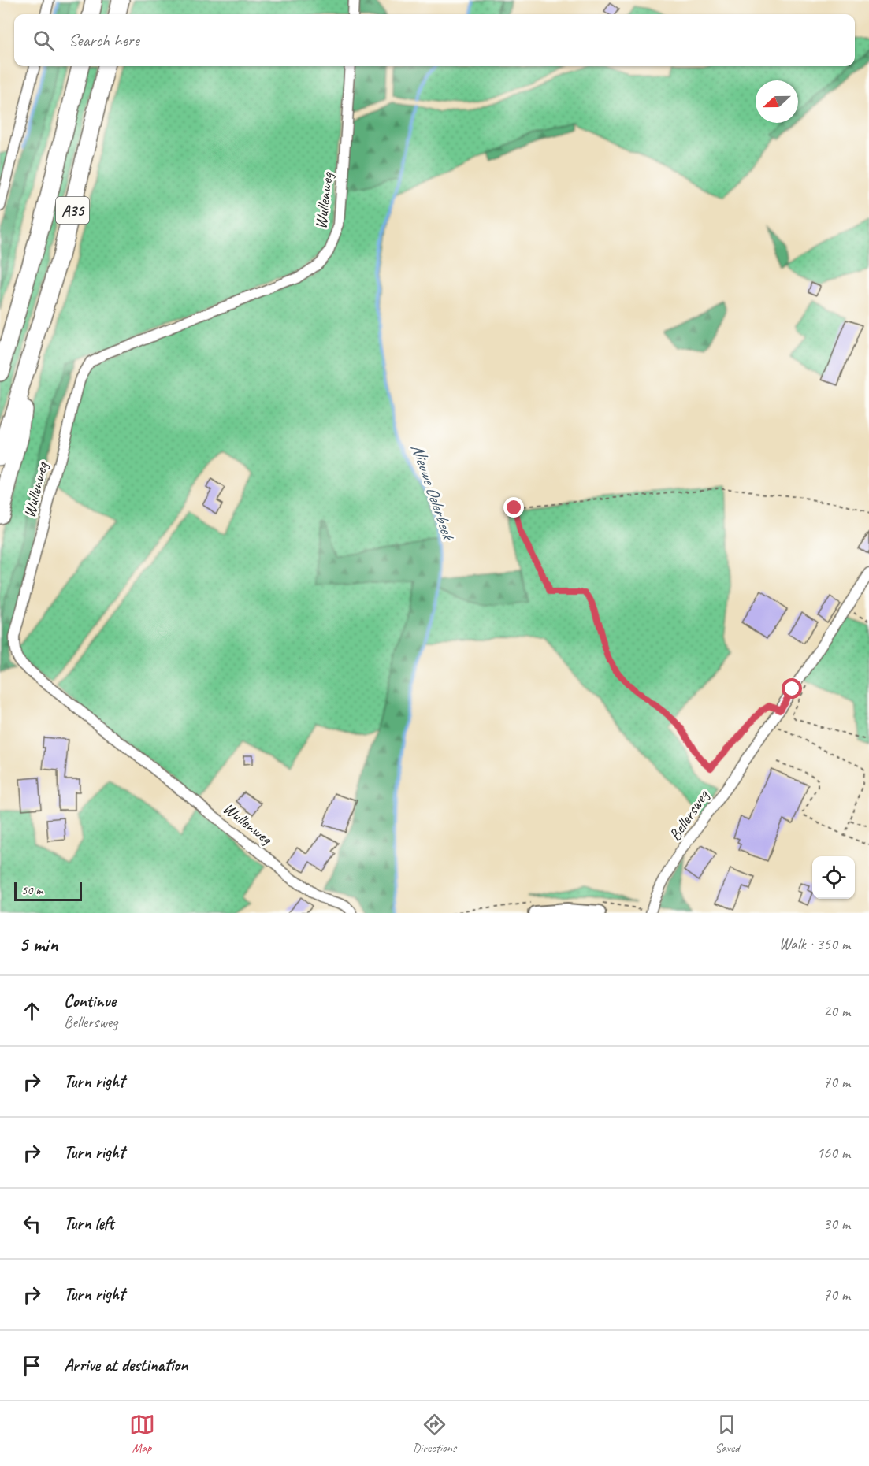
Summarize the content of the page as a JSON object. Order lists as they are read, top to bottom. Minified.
{"streets":{"highway":["A35"],"street":["Wullenweg","Bellersweg"]},"water":["Nieuwe Oelerbeek"],"scale_bar":"50 m","north":"left","page":{"search":"Search here","scale":"50 m","heading":["5 min","Walk · 350 m"],"list":[["Continue","Bellersweg","20 m"],["Turn right","70 m"],["Turn right","160 m"],["Turn left","30 m"],["Turn right","70 m"],"Arrive at destination"],"nav":["Map","Directions","Saved"]}}
